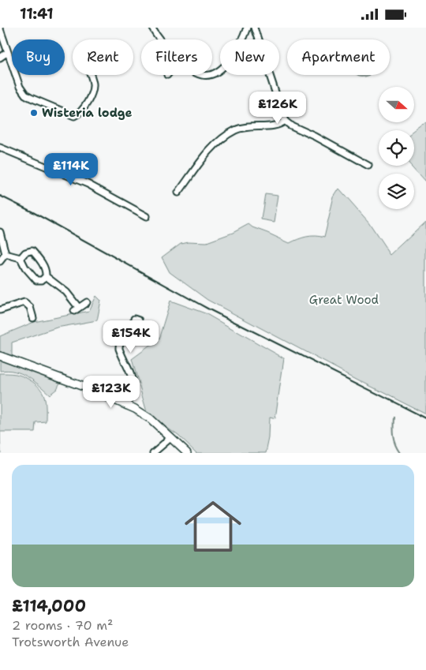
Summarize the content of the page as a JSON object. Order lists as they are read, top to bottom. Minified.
{"parks":["Great Wood"],"places":["Wisteria lodge"],"north":"right","page":{"status":"11:41","chip":["Buy","Rent","Filters","New","Apartment"],"price":["£126K","£114K","£154K","£123K"],"list":[{"name":"£114,000","note":"2 rooms · 70 m² · Trotsworth Avenue"}]}}
